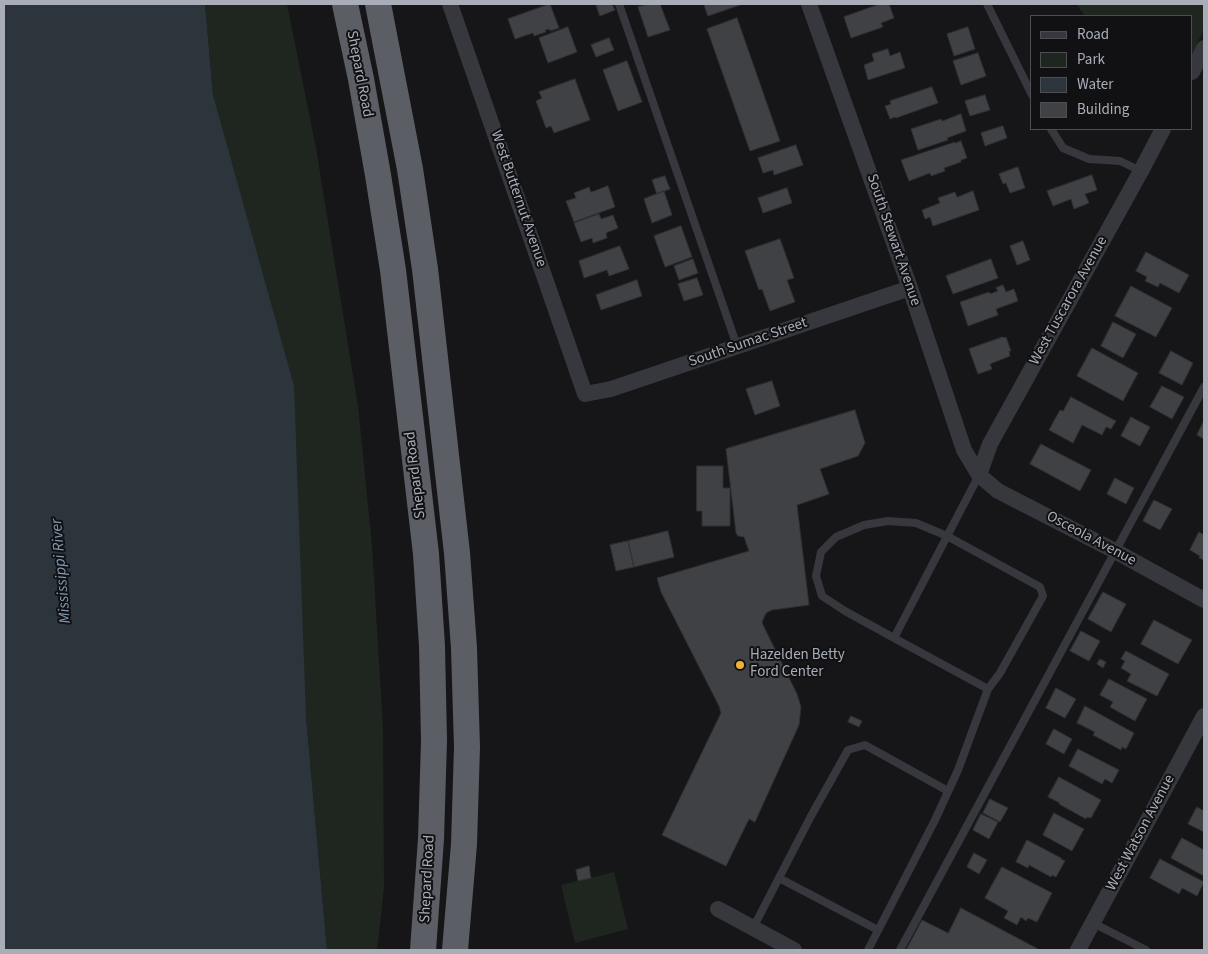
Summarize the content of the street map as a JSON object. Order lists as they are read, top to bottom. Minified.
{"streets":{"highway":["Shepard Road"],"street":["West Butternut Avenue","South Stewart Avenue","West Tuscarora Avenue","South Sumac Street","Osceola Avenue","West Watson Avenue"]},"crossings":[["West Butternut Avenue","South Sumac Street"],["South Stewart Avenue","West Tuscarora Avenue"],["South Stewart Avenue","South Sumac Street"],["South Stewart Avenue","Osceola Avenue"],["West Tuscarora Avenue","Osceola Avenue"]],"water":["Mississippi River"],"places":["Hazelden Betty Ford Center"],"legend":["Road","Park","Water","Building"]}
